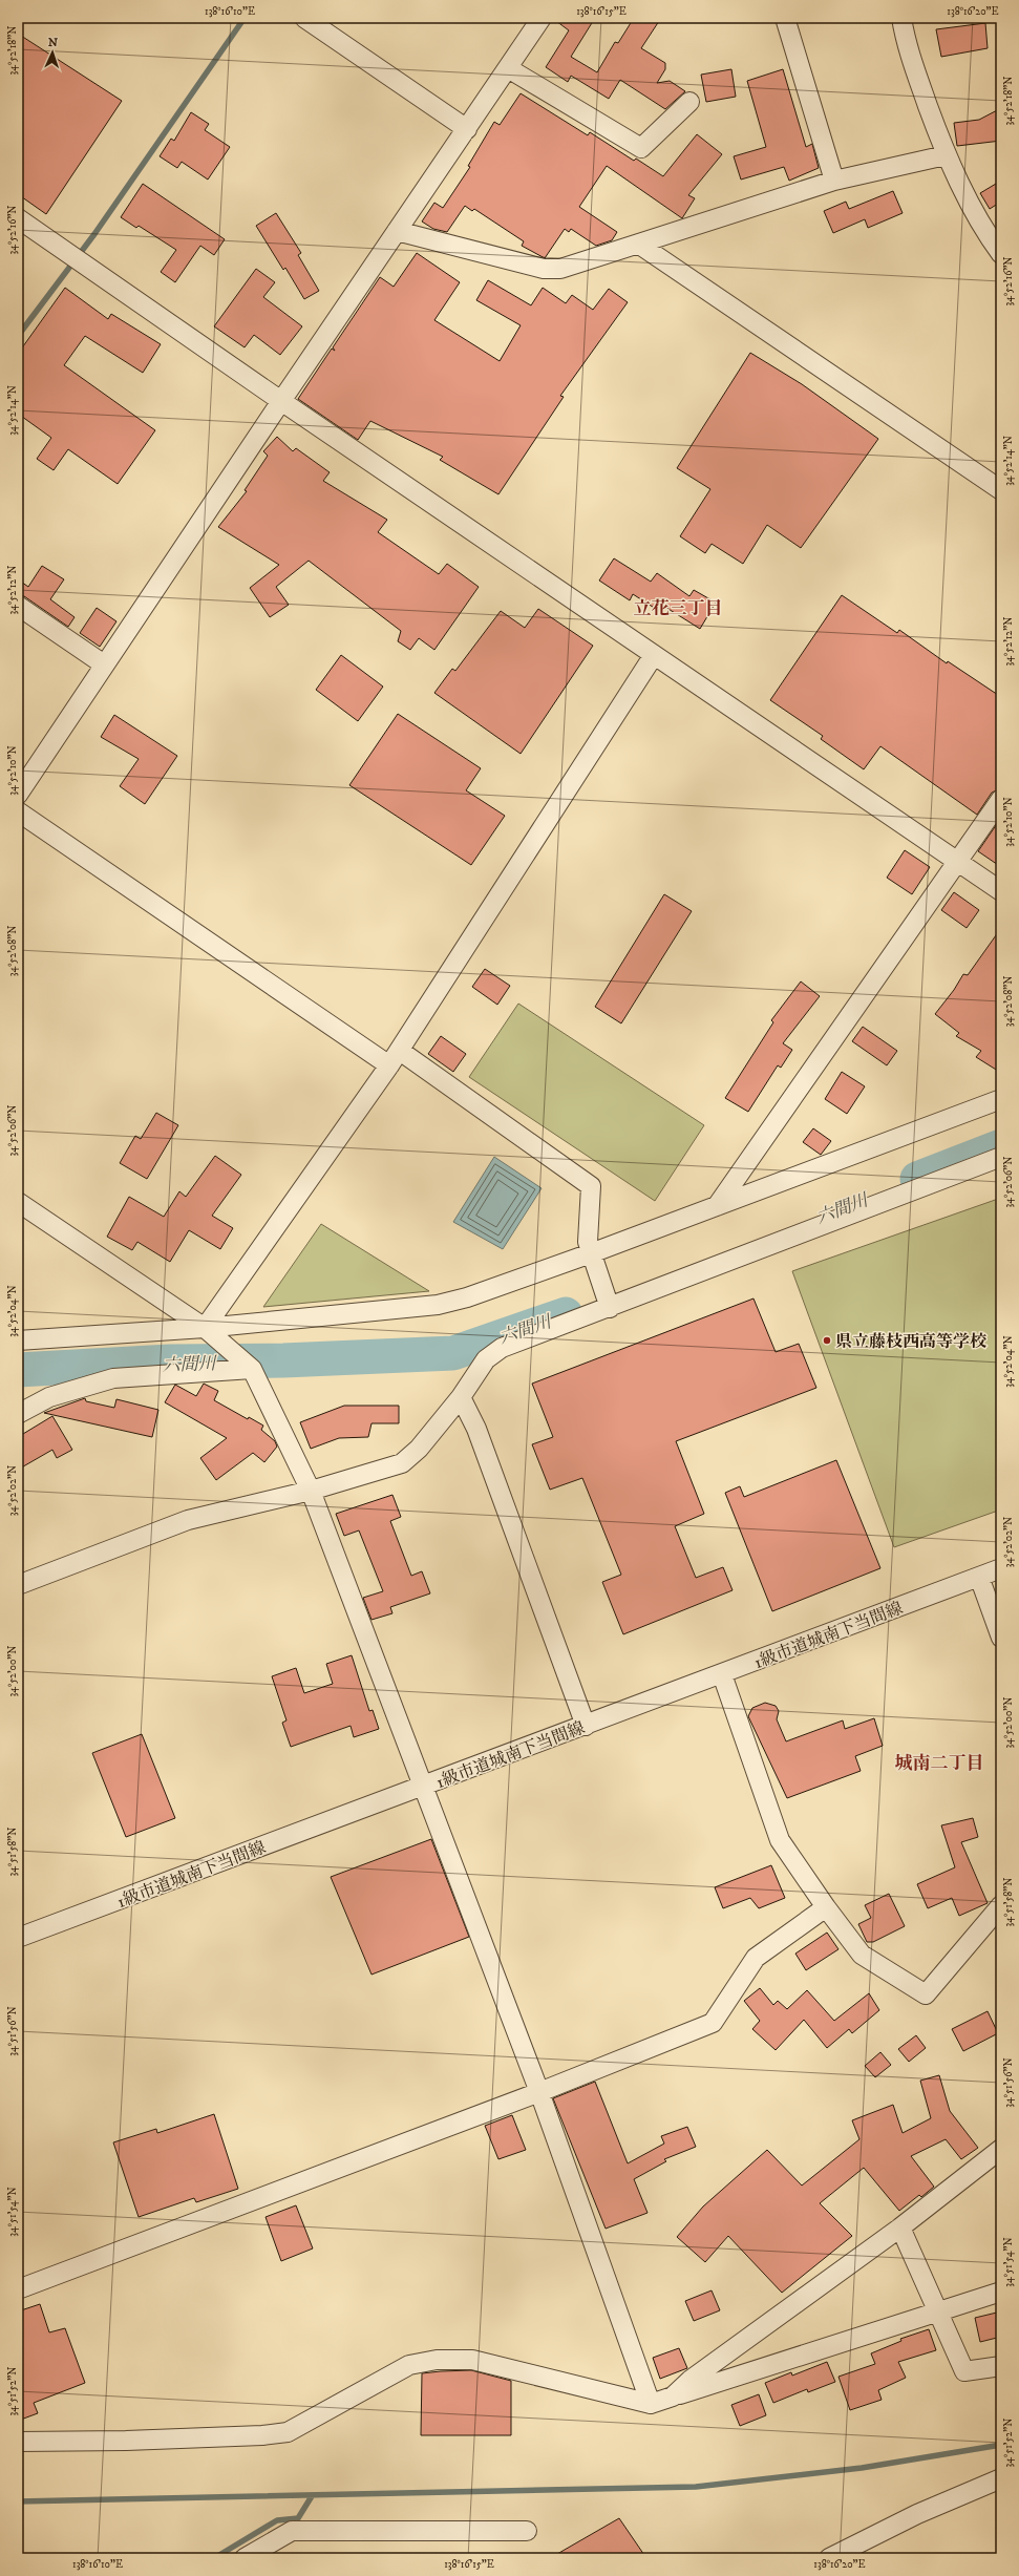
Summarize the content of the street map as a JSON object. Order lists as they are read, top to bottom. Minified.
{"streets":{"street":["1級市道城南下当間線"]},"districts":["立花三丁目","城南二丁目"],"water":["六間川"],"places":["県立藤枝西高等学校"],"north":"top","coordinates":["138°16'10\"E","138°16'15\"E","138°16'20\"E","34°52'18\"N","34°52'16\"N","34°52'14\"N","34°52'12\"N","34°52'10\"N","34°52'08\"N","34°52'06\"N","34°52'04\"N","34°52'02\"N","34°52'00\"N","34°51'58\"N","34°51'56\"N","34°51'54\"N","34°51'52\"N"]}
